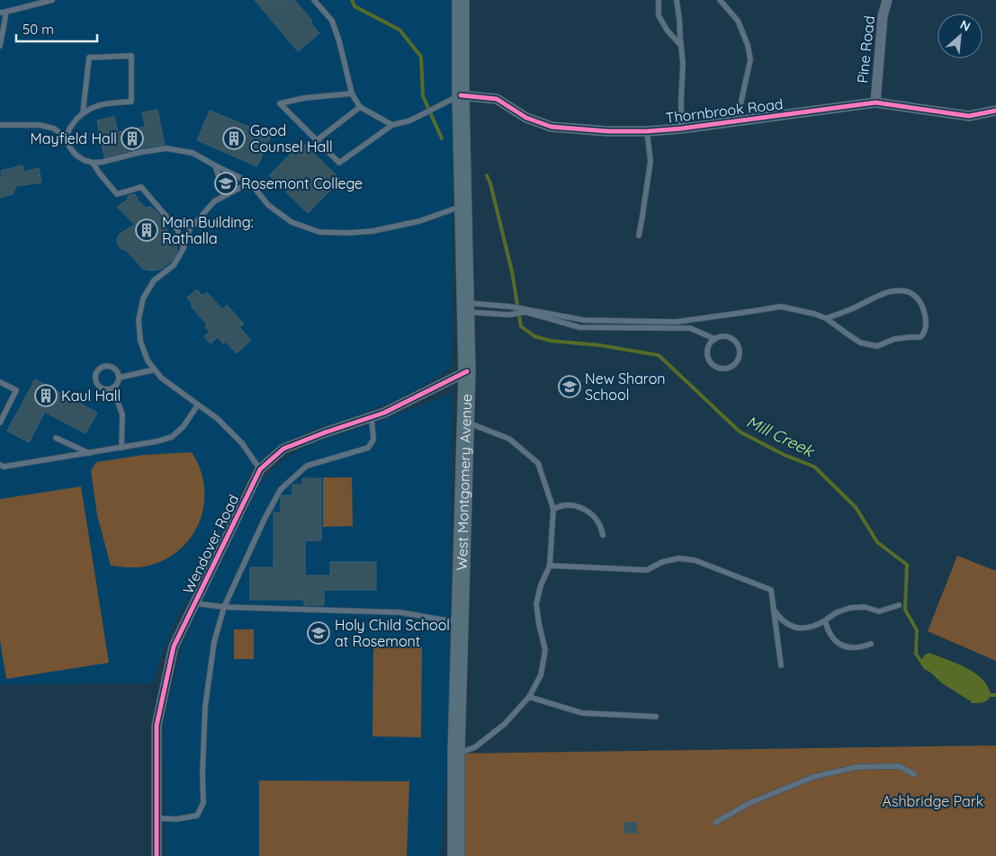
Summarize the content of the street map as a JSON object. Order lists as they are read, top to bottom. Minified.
{"streets":{"main road":["West Montgomery Avenue"],"street":["Pine Road","Thornbrook Road","Wendover Road"]},"crossings":[["Pine Road","Thornbrook Road"],["Thornbrook Road","West Montgomery Avenue"],["West Montgomery Avenue","Wendover Road"]],"water":["Mill Creek"],"parks":["Ashbridge Park"],"places":{"building":["Mayfield Hall","Good Counsel Hall","Main Building: Rathalla","Kaul Hall"],"school or university":["Rosemont College","New Sharon School","Holy Child School at Rosemont"]},"scale_bar":"50 m","north":"top right"}
